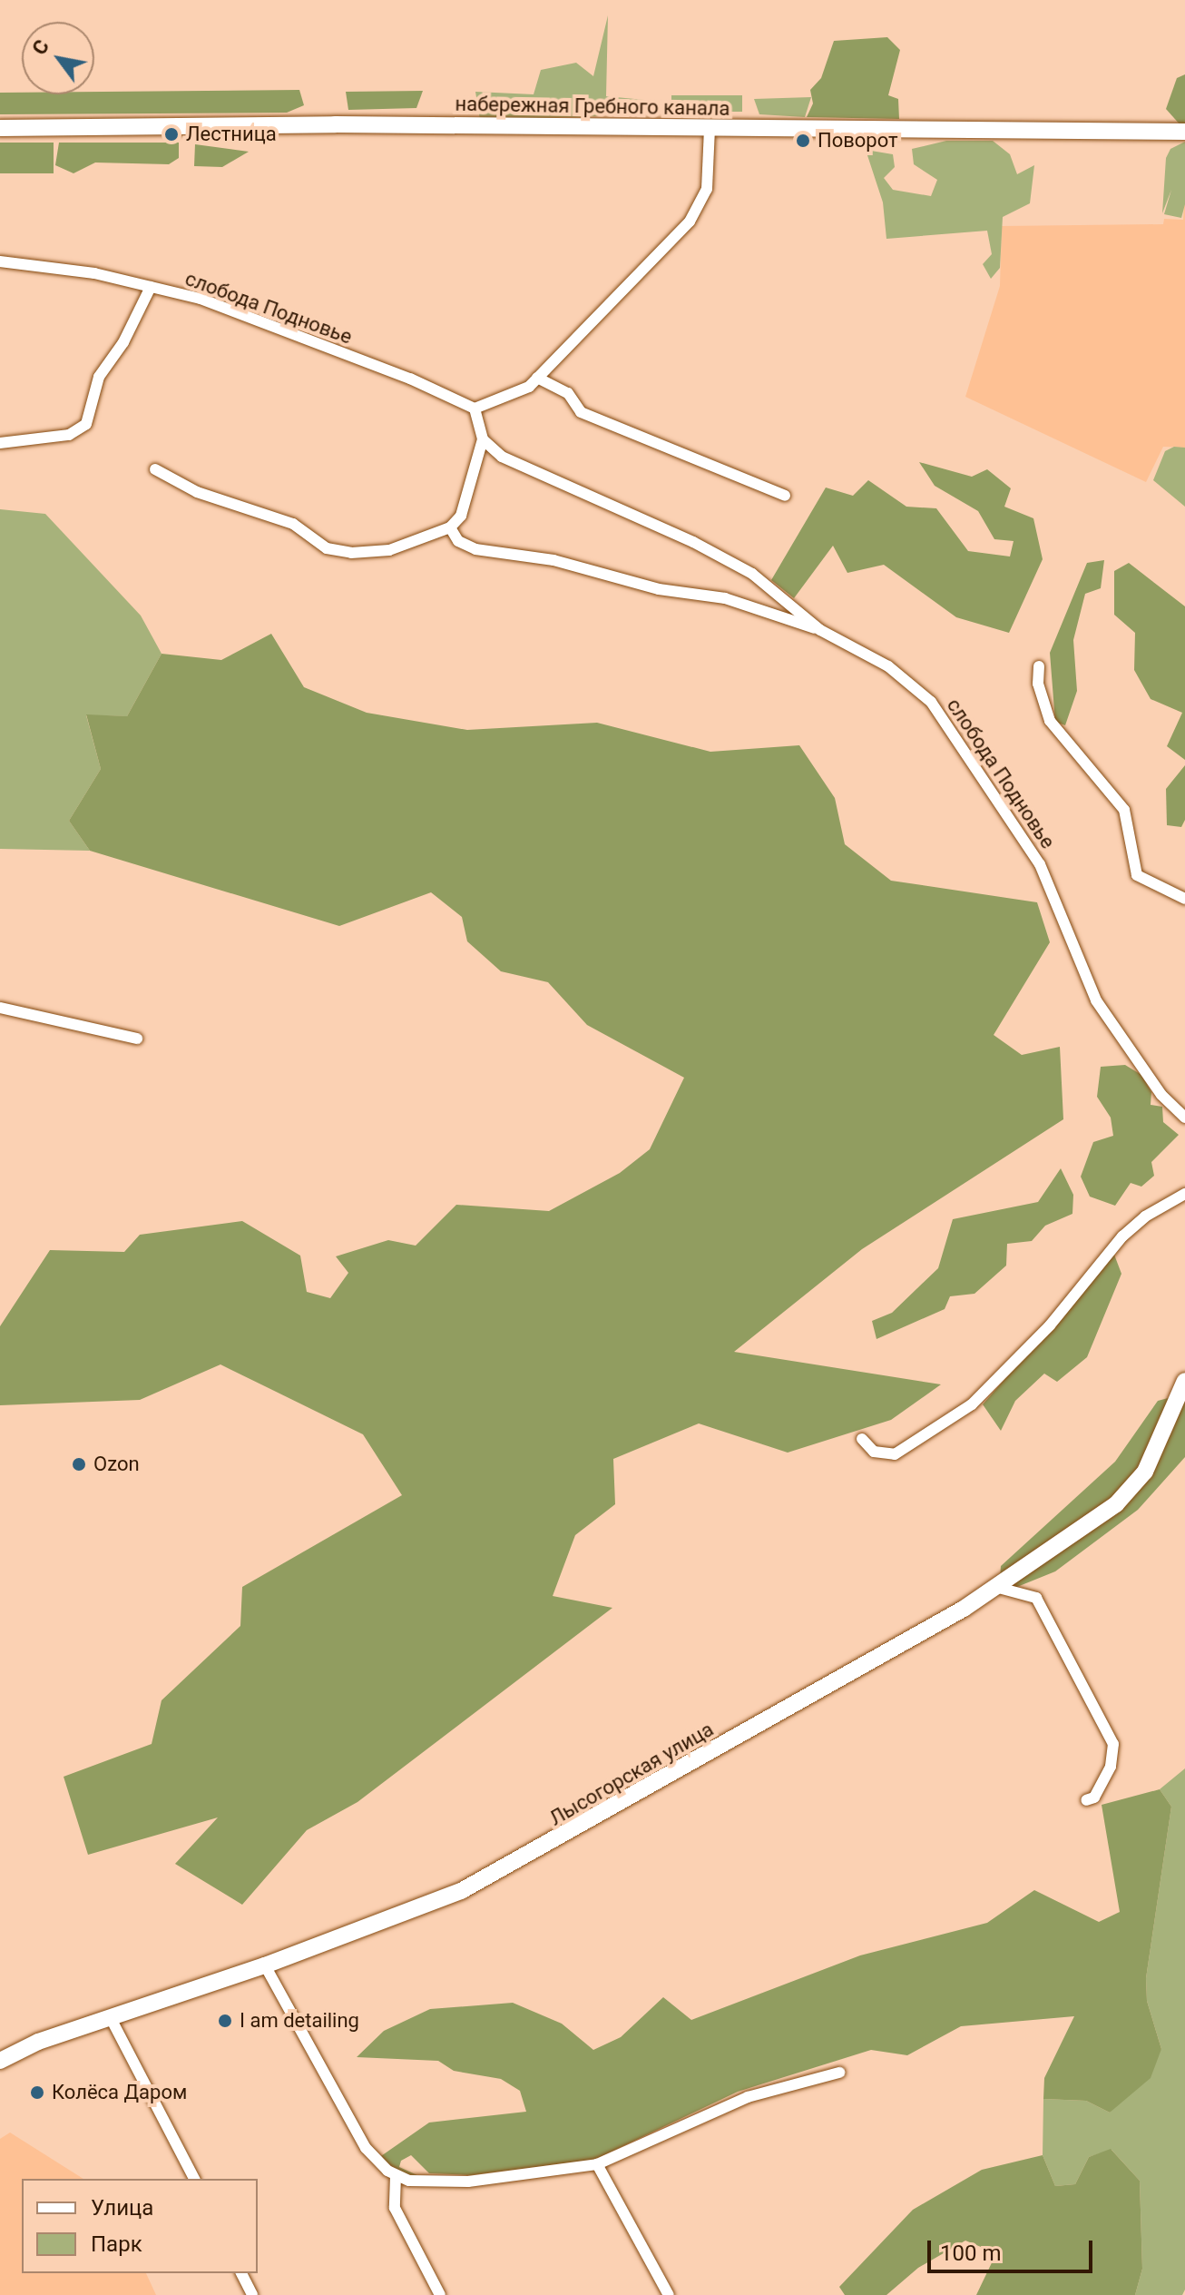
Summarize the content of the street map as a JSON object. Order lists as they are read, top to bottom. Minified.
{"streets":{"street":["набережная Гребного канала","слобода Подновье","Лысогорская улица"]},"places":["Лестница","Поворот","Ozon","I am detailing","Колёса Даром"],"legend":["Улица","Парк"],"scale_bar":"100 m","north":"top left"}
